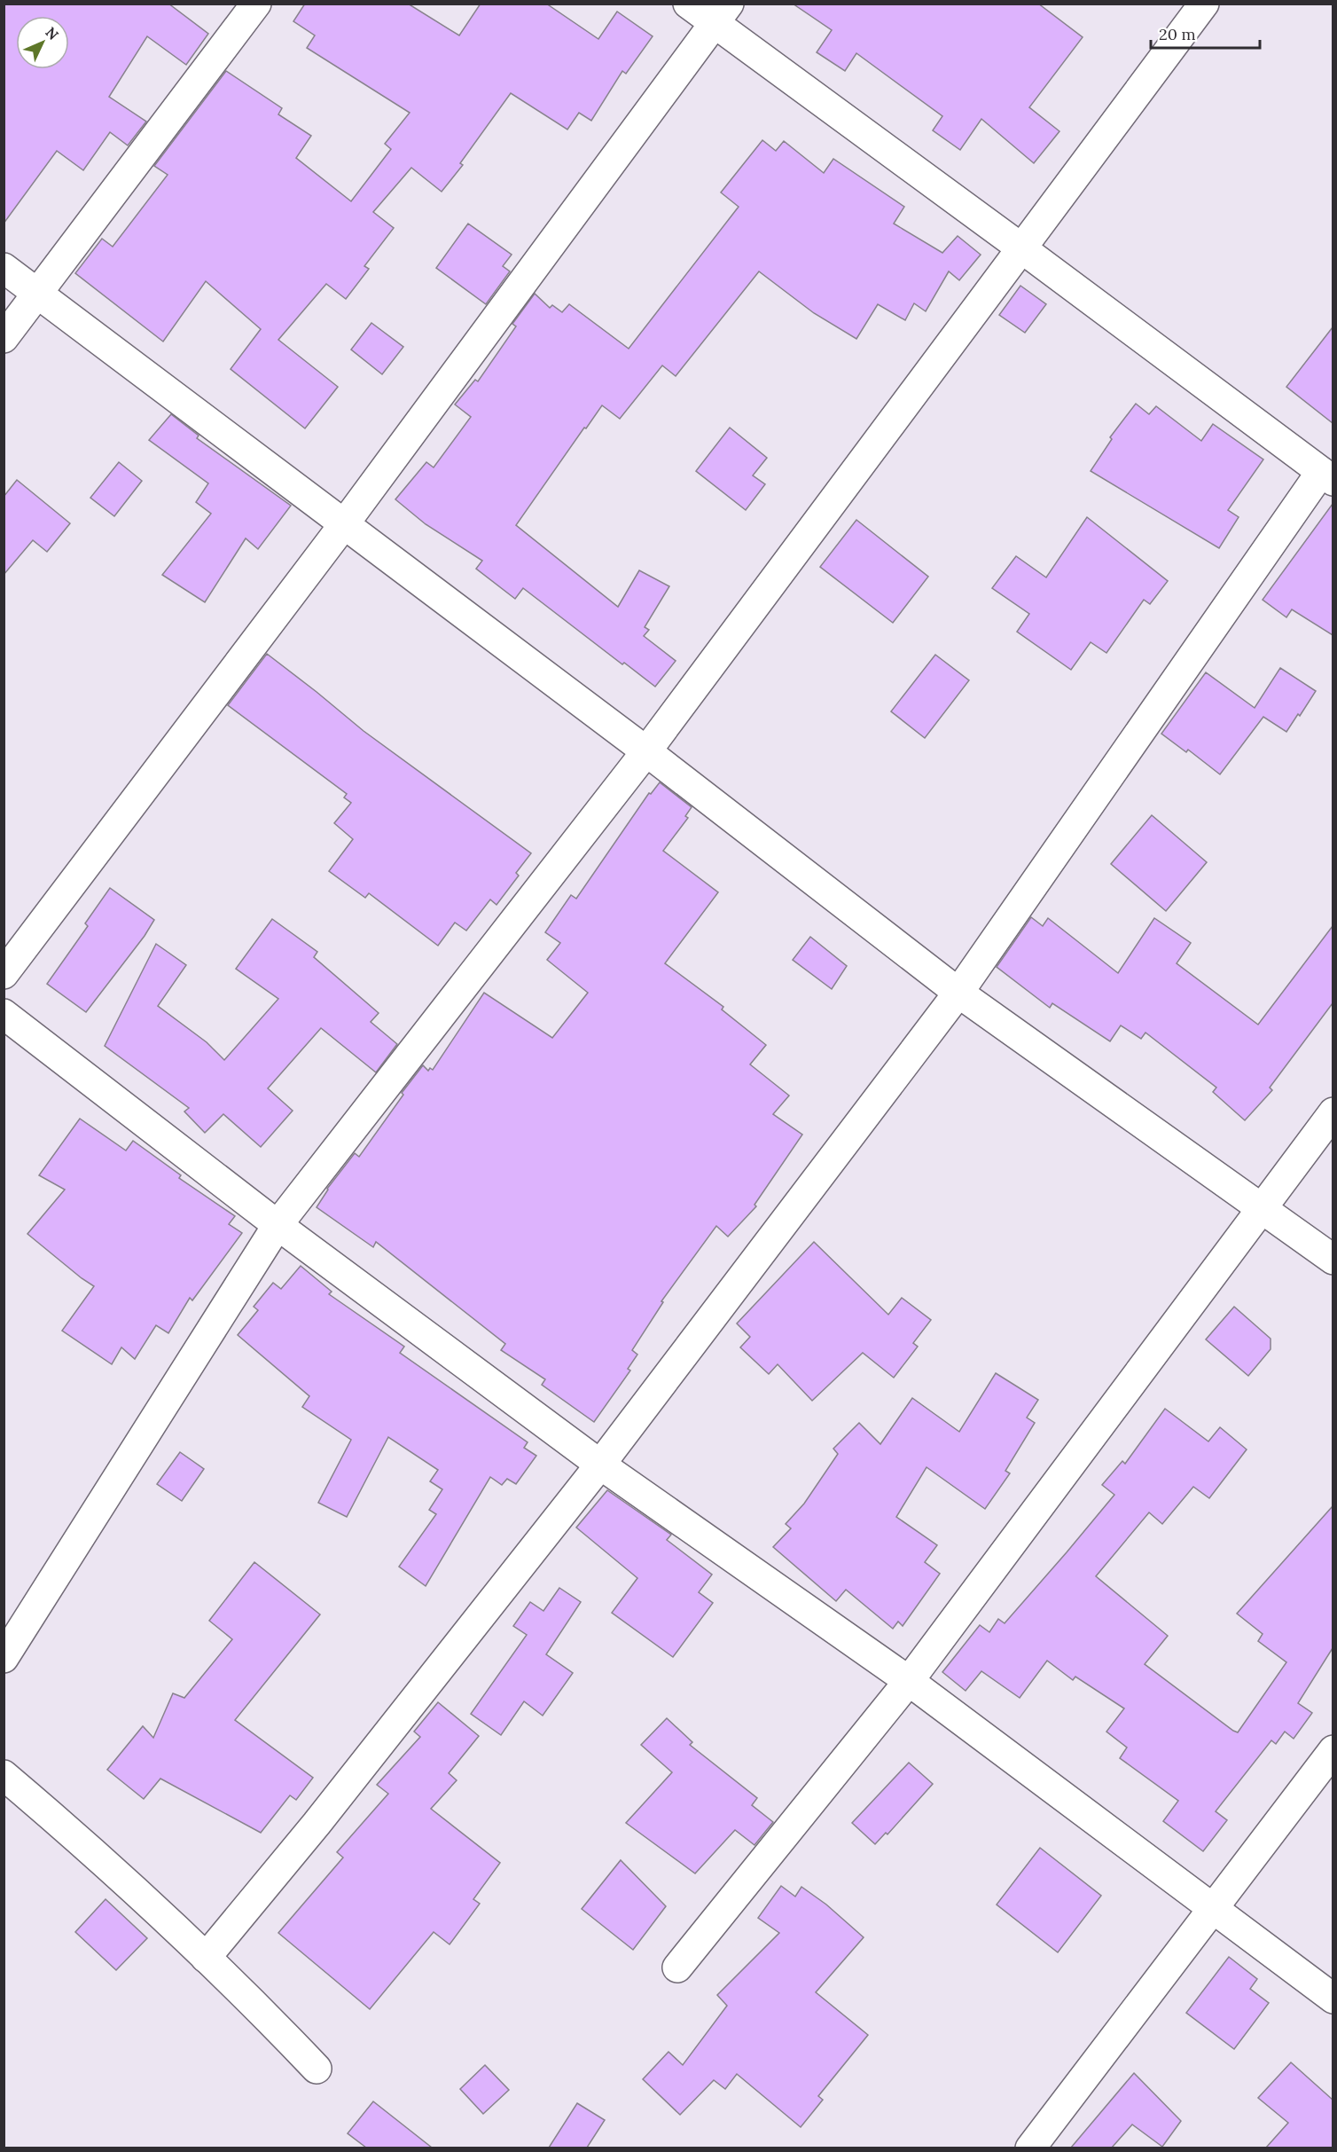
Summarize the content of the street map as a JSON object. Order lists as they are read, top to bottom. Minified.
{"scale_bar":"20 m","north":"top right"}
